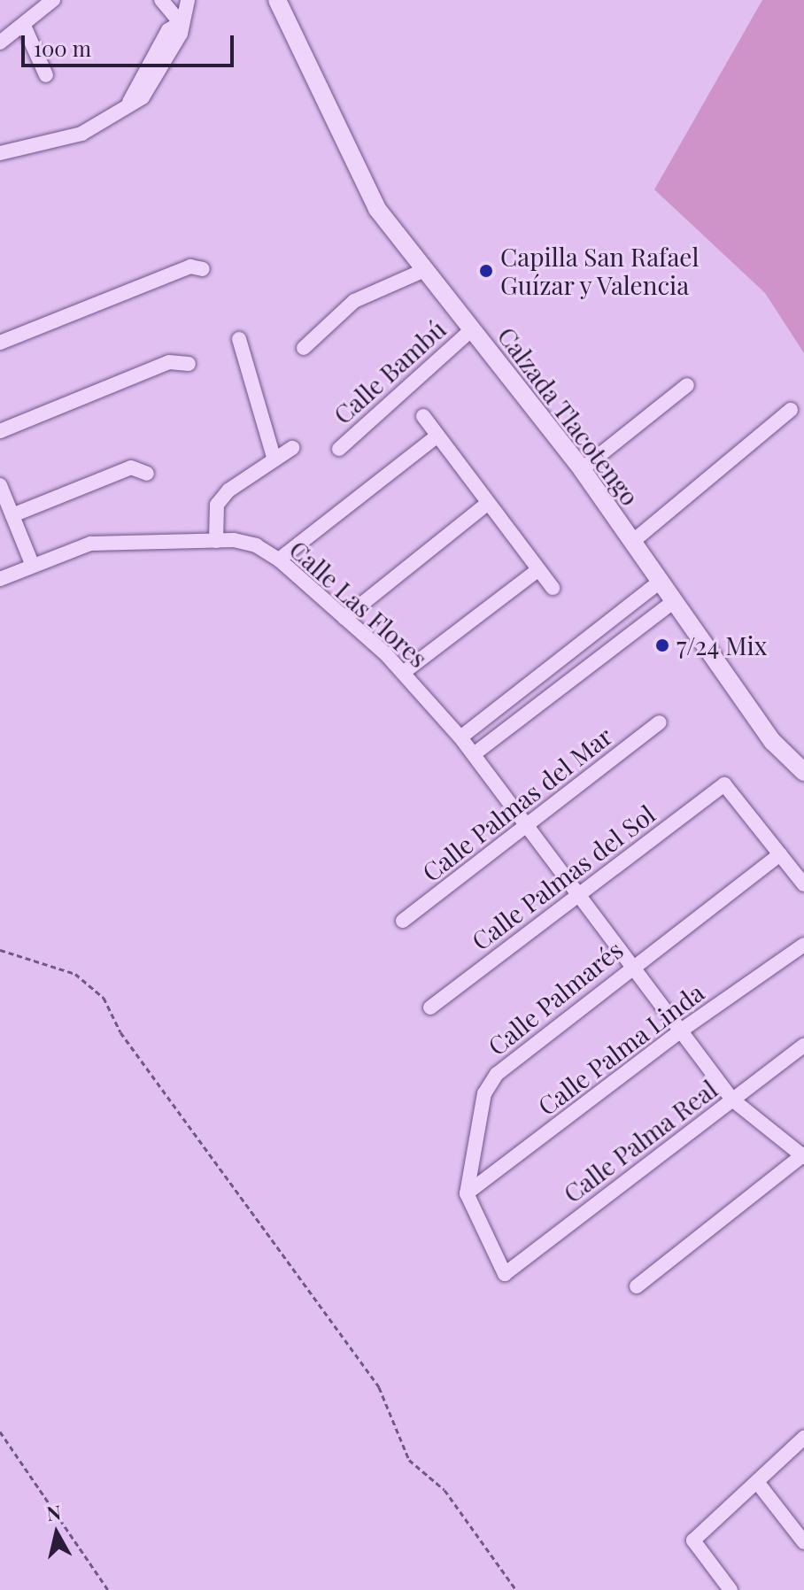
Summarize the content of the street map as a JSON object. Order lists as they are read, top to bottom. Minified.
{"streets":{"street":["Calle Bambú","Calzada Tlacotengo","Calle Las Flores","Calle Palmas del Mar","Calle Palmas del Sol","Calle Palmarés","Calle Palma Linda","Calle Palma Real"]},"crossings":[["Calle Bambú","Calzada Tlacotengo"],["Calle Las Flores","Calle Palmas del Mar"],["Calle Las Flores","Calle Palmas del Sol"],["Calle Las Flores","Calle Palmarés"],["Calle Las Flores","Calle Palma Linda"],["Calle Las Flores","Calle Palma Real"],["Calle Palmas del Sol","Calle Palmarés"],["Calle Palmarés","Calle Palma Linda"],["Calle Palmarés","Calle Palma Real"],["Calle Palma Linda","Calle Palma Real"]],"places":["Capilla San Rafael Guízar y Valencia","7/24 Mix"],"scale_bar":"100 m","north":"top"}
